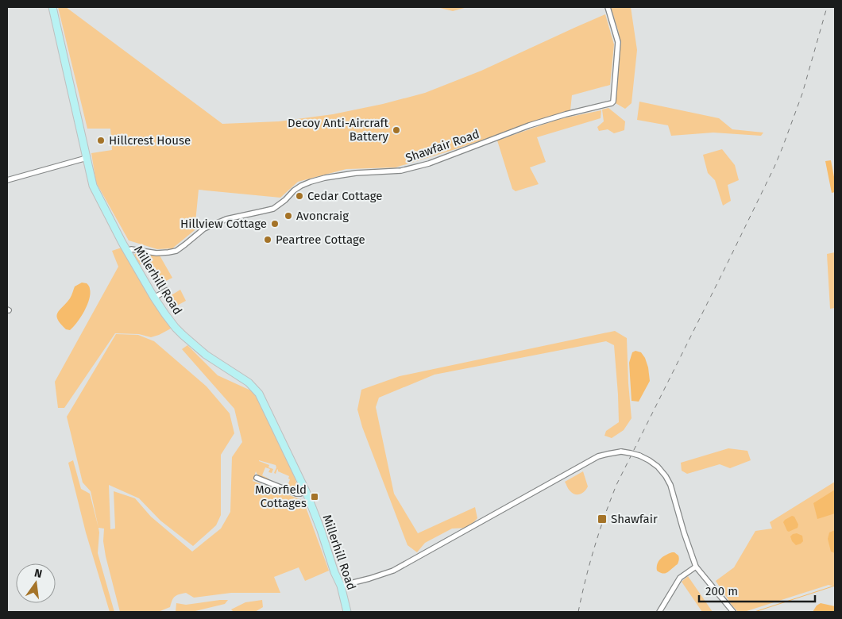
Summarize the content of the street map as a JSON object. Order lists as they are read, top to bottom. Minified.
{"streets":{"main road":["Millerhill Road"],"street":["Shawfair Road"]},"crossings":[["Shawfair Road","Millerhill Road"]],"places":{"other":["Decoy Anti-Aircraft Battery","Hillcrest House","Cedar Cottage","Avoncraig","Hillview Cottage","Peartree Cottage"],"transit":["Moorfield Cottages","Shawfair"]},"scale_bar":"200 m","north":"top"}
